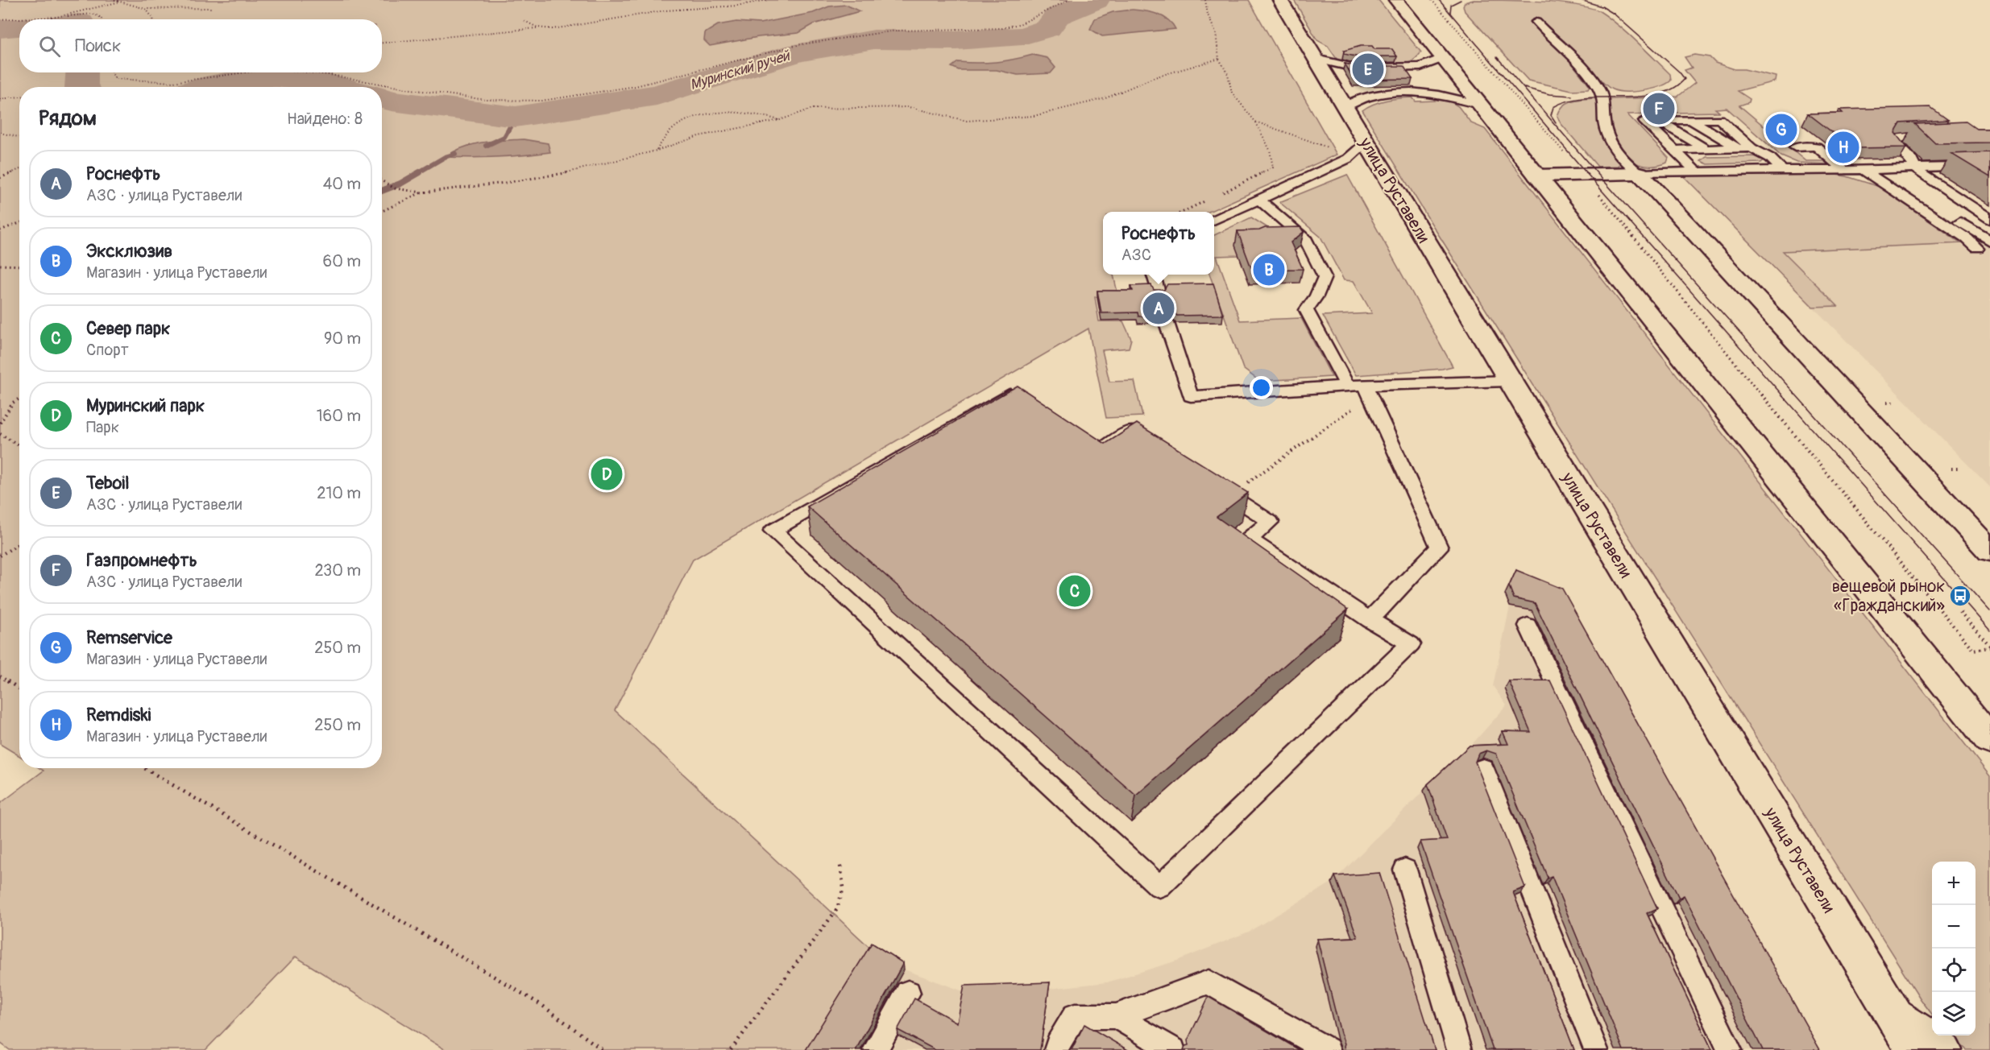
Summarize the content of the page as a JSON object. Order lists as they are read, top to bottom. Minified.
{"streets":{"main road":["улица Руставели"]},"water":["Муринский ручей"],"places":{"bus stop":["вещевой рынок «Гражданский»"]},"page":{"search":"Поиск","pins":["E","F","G","H","B","A","D","C"],"heading":["Рядом","Найдено: 8"],"list":[{"mark":"A","name":"Роснефть","note":"АЗС · улица Руставели","value":"40 m"},{"mark":"B","name":"Эксклюзив","note":"Магазин · улица Руставели","value":"60 m"},{"mark":"C","name":"Север парк","note":"Спорт","value":"90 m"},{"mark":"D","name":"Муринский парк","note":"Парк","value":"160 m"},{"mark":"E","name":"Teboil","note":"АЗС · улица Руставели","value":"210 m"},{"mark":"F","name":"Газпромнефть","note":"АЗС · улица Руставели","value":"230 m"},{"mark":"G","name":"Remservice","note":"Магазин · улица Руставели","value":"250 m"},{"mark":"H","name":"Remdiski","note":"Магазин · улица Руставели","value":"250 m"}],"popup":["Роснефть","АЗС"],"map_buttons":["+","−"]}}
